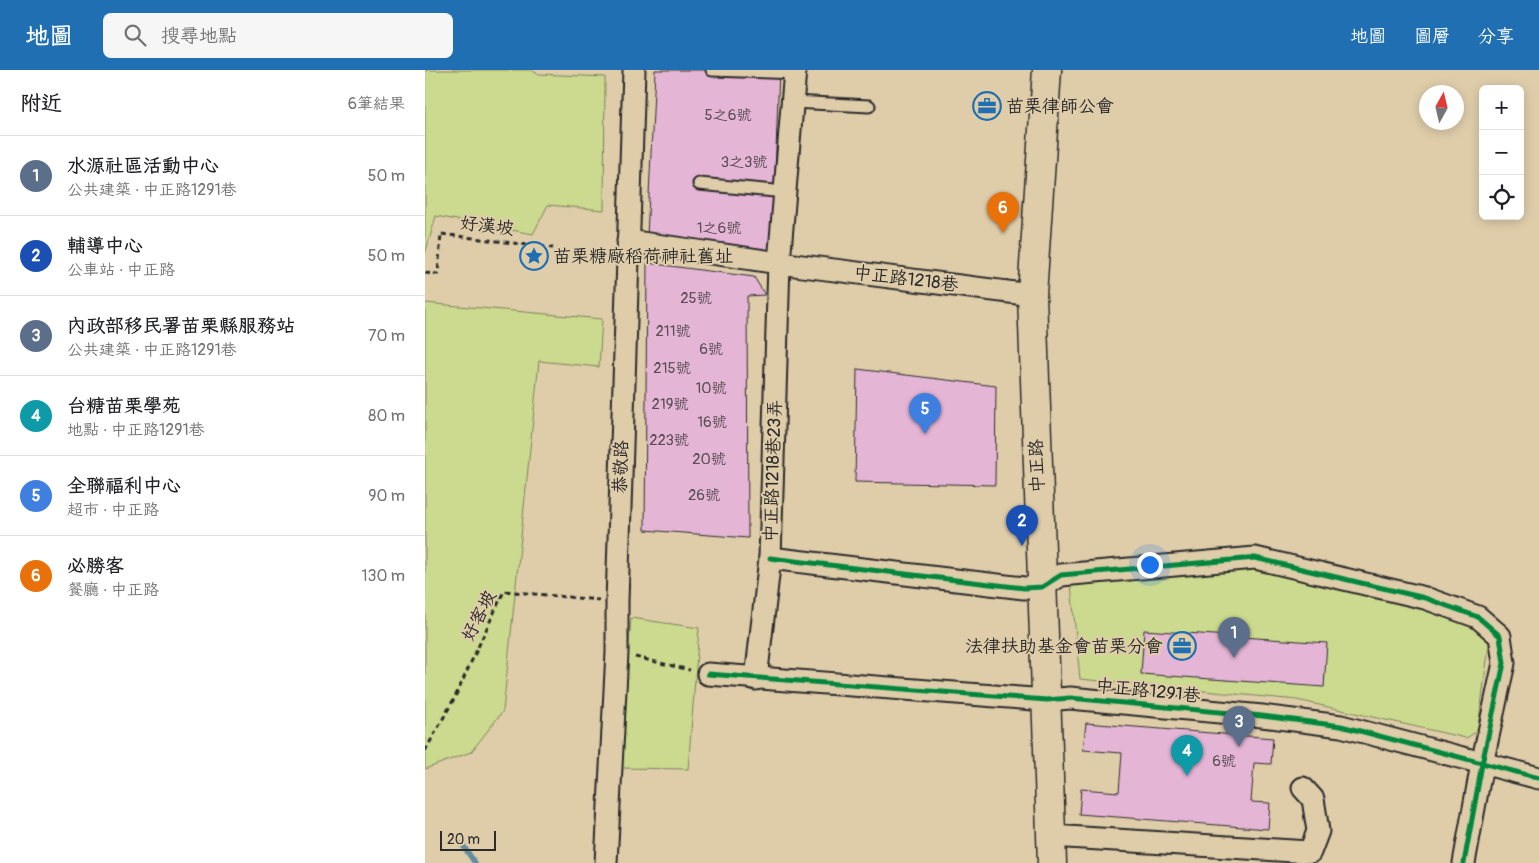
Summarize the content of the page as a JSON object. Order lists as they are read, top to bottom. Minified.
{"streets":{"street":["中正路1218巷","中正路","恭敬路","中正路1218巷23弄","中正路1291巷"],"path":["好漢坡","好客坡"]},"crossings":[["中正路1218巷","中正路"],["中正路1218巷","恭敬路"],["中正路1218巷","中正路1218巷23弄"],["中正路","中正路1291巷"],["恭敬路","好客坡"],["中正路1218巷23弄","中正路1291巷"]],"places":{"office":["苗栗律師公會","法律扶助基金會苗栗分會"],"place":["苗栗糖廠稻荷神社舊址"]},"house_numbers":["5之6號","3之3號","1之6號","25號","211號","6號","215號","10號","219號","16號","223號","20號","26號","6號"],"scale_bar":"20 m","north":"top","page":{"header":"地圖","search":"搜尋地點","nav":["地圖","圖層","分享"],"heading":["附近","6筆結果"],"map_buttons":["+","−"],"list":[{"mark":"1","name":"水源社區活動中心","note":"公共建築 · 中正路1291巷","value":"50 m"},{"mark":"2","name":"輔導中心","note":"公車站 · 中正路","value":"50 m"},{"mark":"3","name":"內政部移民署苗栗縣服務站","note":"公共建築 · 中正路1291巷","value":"70 m"},{"mark":"4","name":"台糖苗栗學苑","note":"地點 · 中正路1291巷","value":"80 m"},{"mark":"5","name":"全聯福利中心","note":"超市 · 中正路","value":"90 m"},{"mark":"6","name":"必勝客","note":"餐廳 · 中正路","value":"130 m"}],"pins":["6","5","2","1","3","4"],"scale":"20 m"}}
